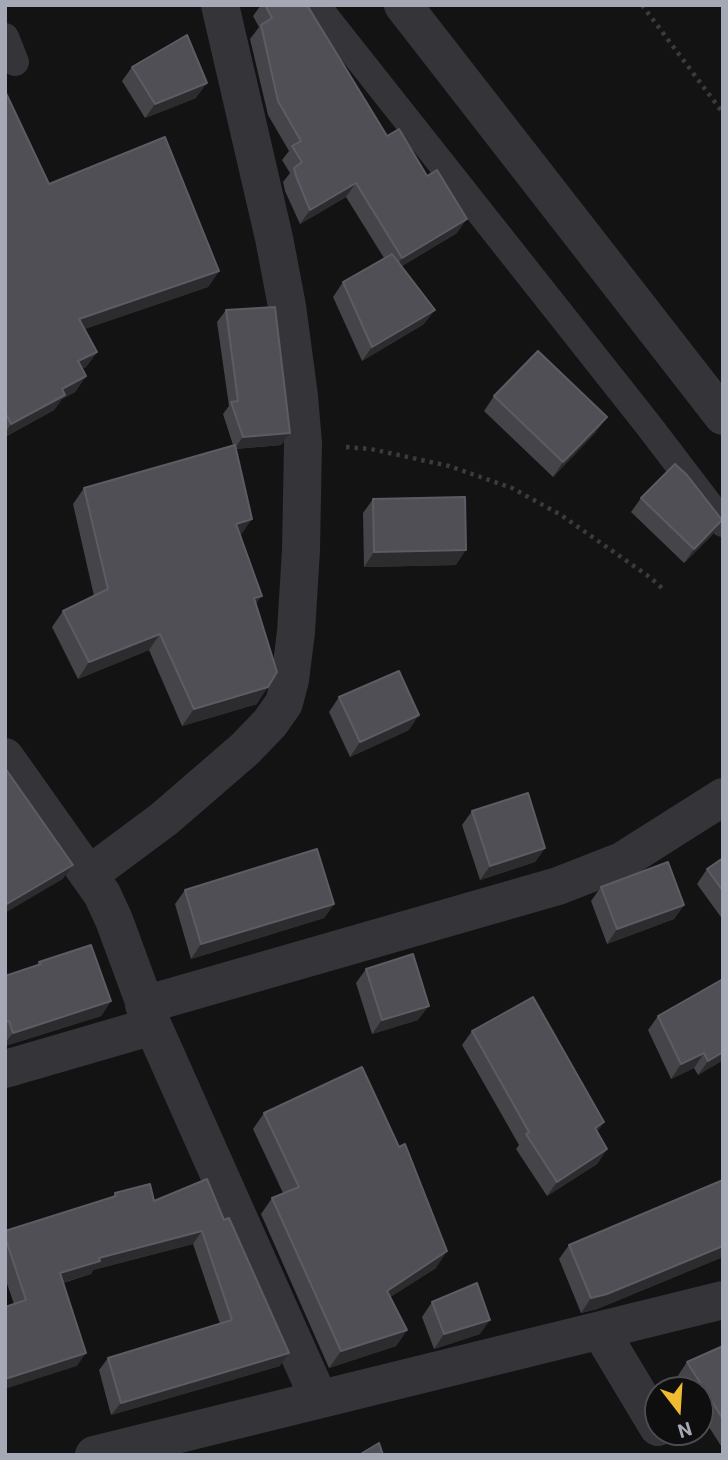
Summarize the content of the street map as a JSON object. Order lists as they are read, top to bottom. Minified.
{"north":"bottom"}
